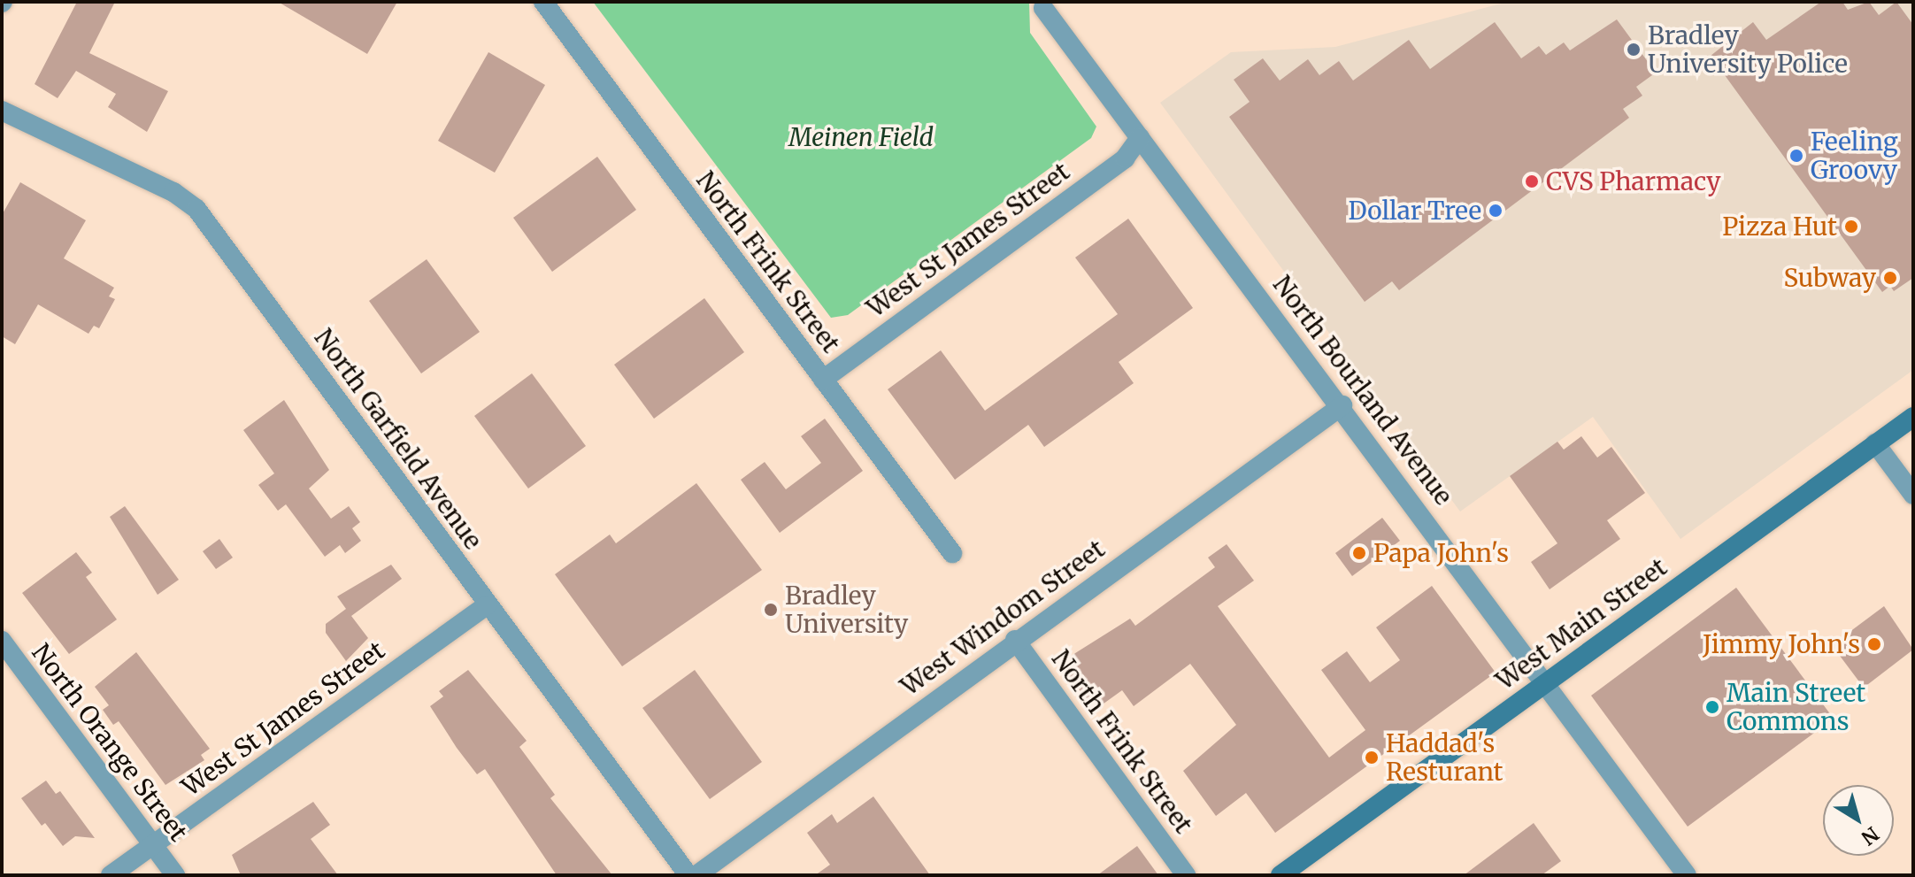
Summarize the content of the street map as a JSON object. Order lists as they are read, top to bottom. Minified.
{"streets":{"main road":["West Main Street"],"street":["West St James Street","North Frink Street","North Bourland Avenue","North Garfield Avenue","West Windom Street","North Orange Street"]},"crossings":[["West St James Street","North Frink Street"],["West St James Street","North Bourland Avenue"],["West St James Street","North Garfield Avenue"],["West St James Street","North Orange Street"],["North Frink Street","West Windom Street"],["North Bourland Avenue","West Windom Street"],["North Bourland Avenue","West Main Street"]],"parks":["Meinen Field"],"places":["Bradley University Police","Feeling Groovy","CVS Pharmacy","Dollar Tree","Pizza Hut","Subway","Papa John's","Bradley University","Jimmy John's","Main Street Commons","Haddad's Resturant"],"north":"bottom right"}
